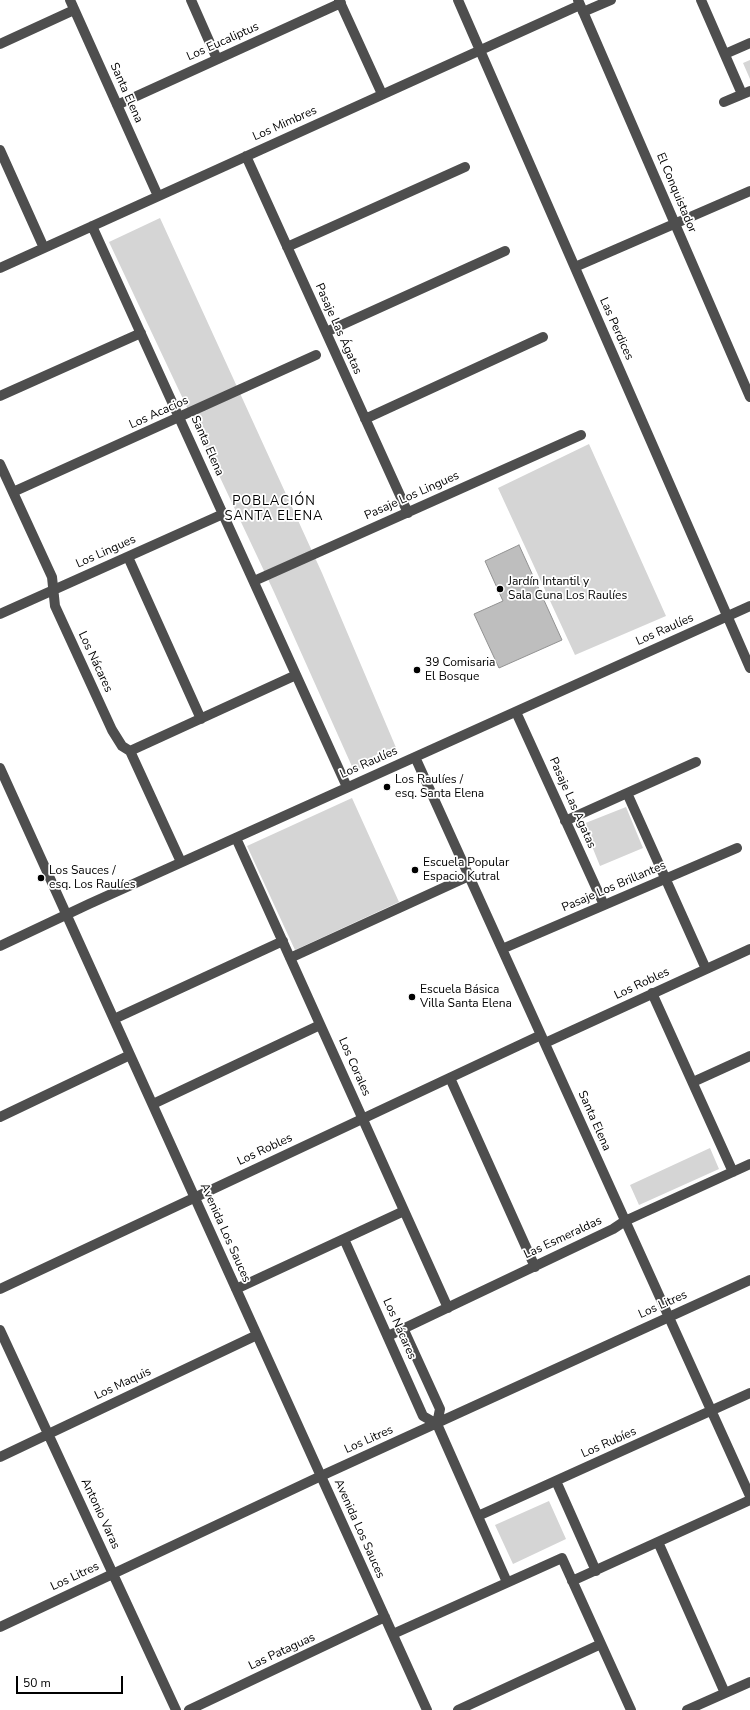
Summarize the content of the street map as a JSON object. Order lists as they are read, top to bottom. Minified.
{"streets":{"street":["Los Eucaliptus","Santa Elena","Los Mimbres","El Conquistador","Pasaje Las Ágatas","Las Perdices","Los Acacios","Pasaje Los Lingues","Los Lingues","Los Raulíes","Los Nácares","Pasaje Las Agatas","Pasaje Los Brillantes","Los Robles","Los Corales","Avenida Los Sauces","Las Esmeraldas","Los Litres","Los Maquis","Los Rubíes","Antonio Varas","Las Pataguas"]},"crossings":[["Los Eucaliptus","Santa Elena"],["Santa Elena","Los Mimbres"],["Santa Elena","Los Acacios"],["Santa Elena","Pasaje Los Lingues"],["Santa Elena","Los Lingues"],["Santa Elena","Los Raulíes"],["Santa Elena","Pasaje Los Brillantes"],["Santa Elena","Los Robles"],["Santa Elena","Las Esmeraldas"],["Santa Elena","Los Litres"],["Santa Elena","Los Rubíes"],["Los Mimbres","El Conquistador"],["Los Mimbres","Pasaje Las Ágatas"],["Los Mimbres","Las Perdices"],["Pasaje Las Ágatas","Pasaje Los Lingues"],["Las Perdices","Los Raulíes"],["Los Acacios","Los Nácares"],["Los Lingues","Los Nácares"],["Los Raulíes","Los Nácares"],["Los Raulíes","Pasaje Las Agatas"],["Los Raulíes","Los Corales"],["Los Raulíes","Avenida Los Sauces"],["Los Nácares","Las Esmeraldas"],["Los Nácares","Los Litres"],["Los Nácares","Los Rubíes"],["Pasaje Las Agatas","Pasaje Los Brillantes"],["Los Robles","Los Corales"],["Los Robles","Avenida Los Sauces"],["Los Corales","Las Esmeraldas"],["Avenida Los Sauces","Los Litres"],["Avenida Los Sauces","Los Maquis"],["Avenida Los Sauces","Las Pataguas"],["Los Litres","Antonio Varas"],["Los Maquis","Antonio Varas"]],"districts":["POBLACIÓN SANTA ELENA"],"places":["Jardín Intantil y Sala Cuna Los Raulíes","39 Comisaria El Bosque","Los Raulíes / esq. Santa Elena","Escuela Popular Espacio Kutral","Los Sauces / esq. Los Raulíes","Escuela Básica Villa Santa Elena"],"scale_bar":"50 m"}
